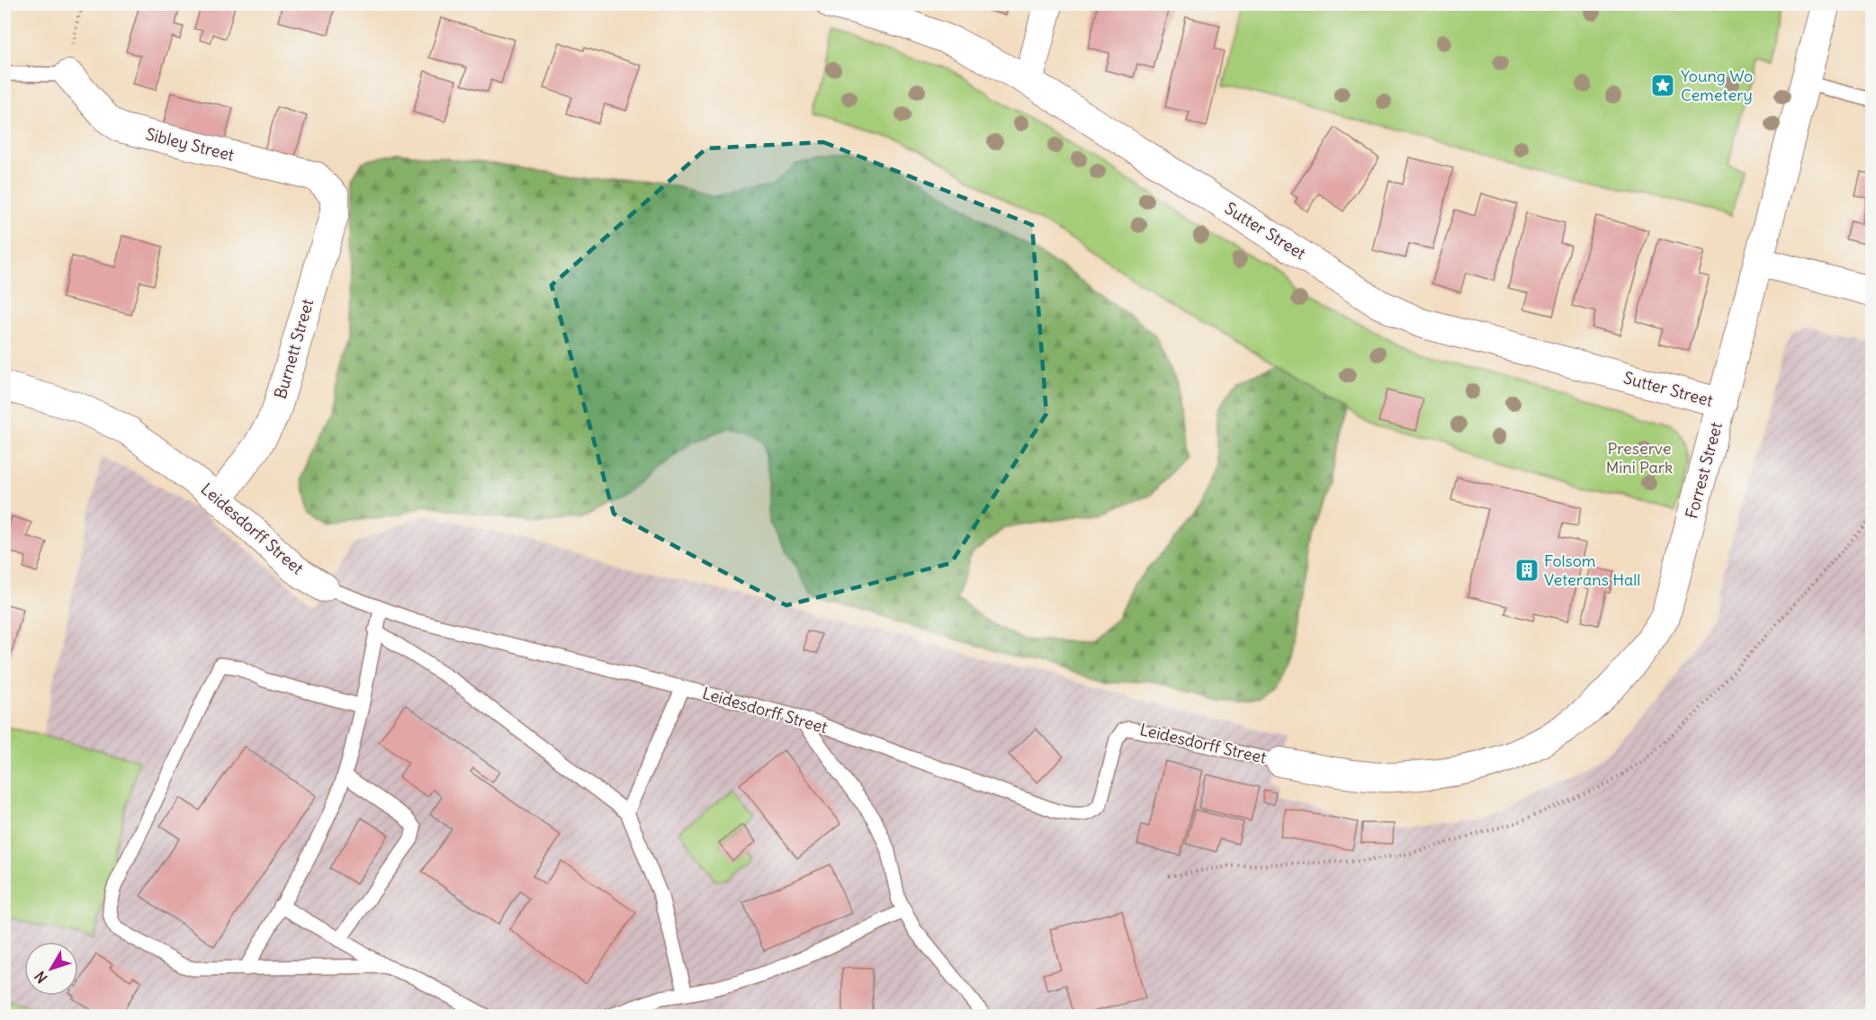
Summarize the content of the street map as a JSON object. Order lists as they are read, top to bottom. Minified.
{"streets":{"street":["Sibley Street","Sutter Street","Burnett Street","Forrest Street","Leidesdorff Street"]},"crossings":[["Sibley Street","Burnett Street"],["Sutter Street","Forrest Street"],["Burnett Street","Leidesdorff Street"],["Forrest Street","Leidesdorff Street"]],"parks":["Preserve Mini Park"],"places":{"place":["Young Wo Cemetery"],"building":["Folsom Veterans Hall"]},"north":"bottom left"}
